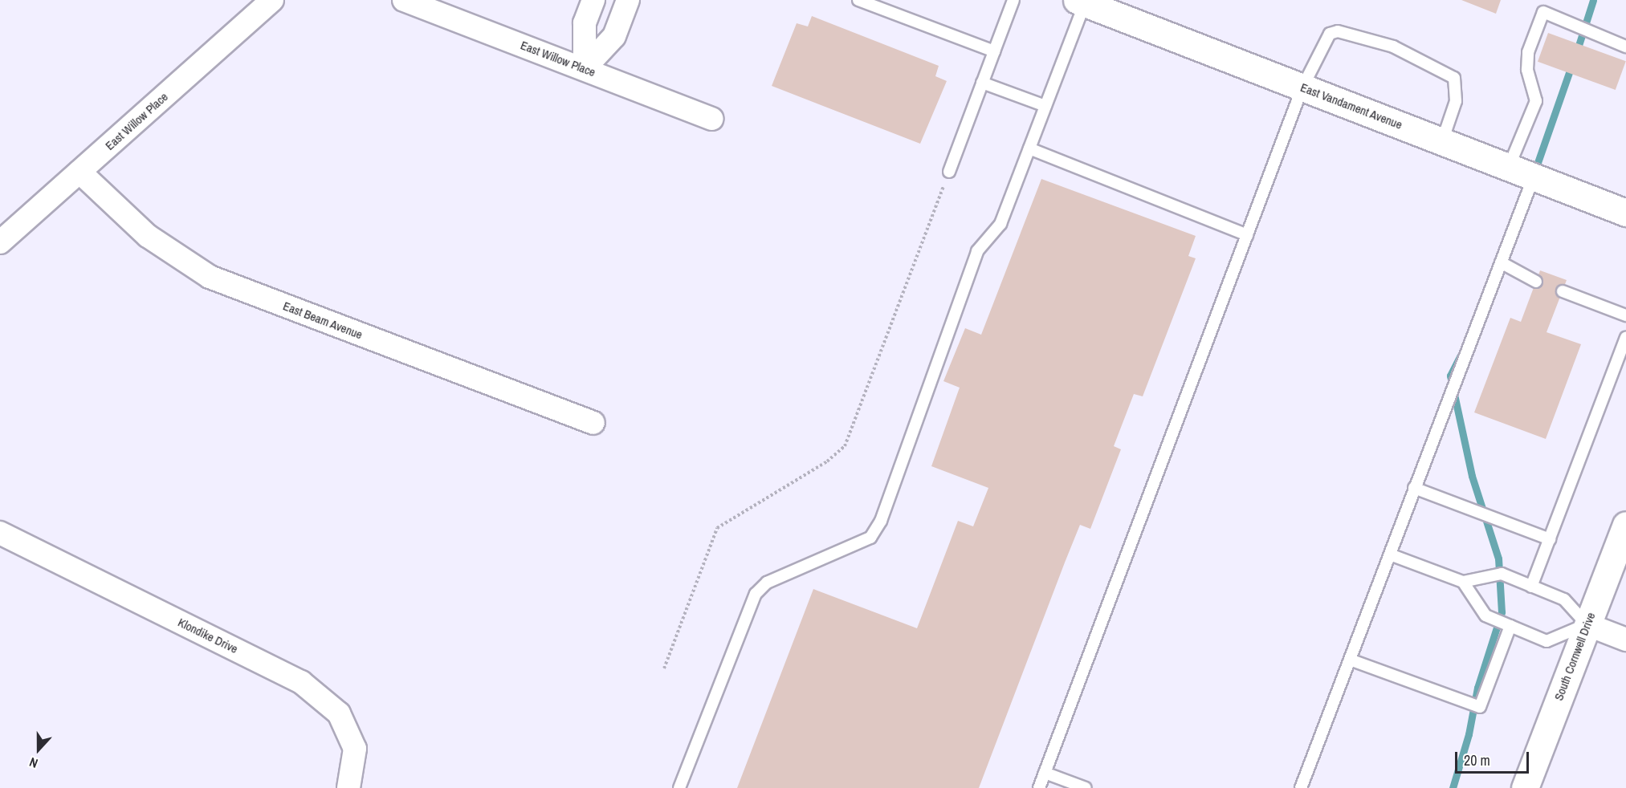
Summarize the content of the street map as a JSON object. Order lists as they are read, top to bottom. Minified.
{"streets":{"street":["East Willow Place","East Vandament Avenue","East Beam Avenue","Klondike Drive","South Cornwell Drive"]},"crossings":[["East Willow Place","East Beam Avenue"]],"scale_bar":"20 m","north":"bottom"}
